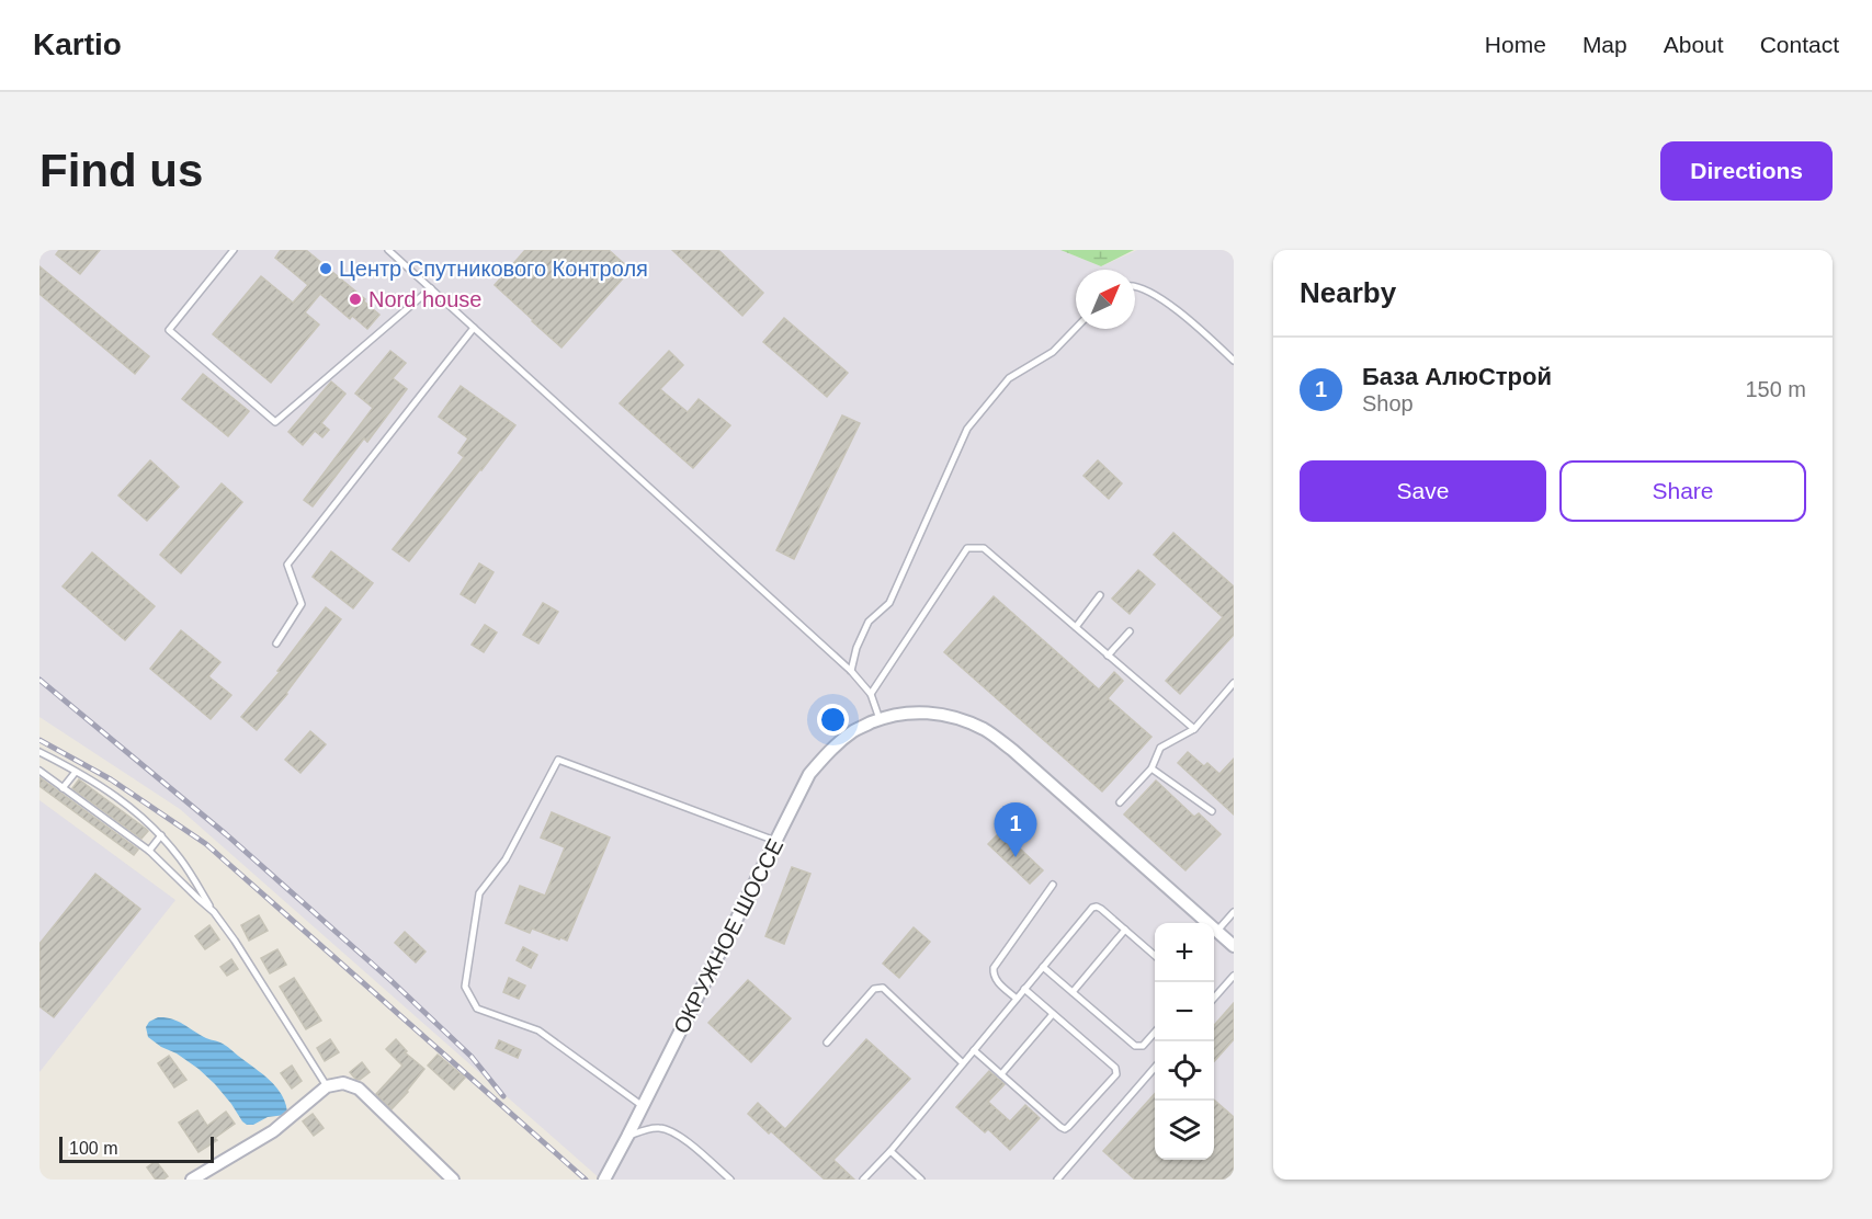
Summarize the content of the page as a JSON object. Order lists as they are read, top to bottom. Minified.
{"streets":{"street":["ОКРУЖНОЕ ШОССЕ"]},"places":["Центр Спутникового Контроля","Nord house"],"scale_bar":"100 m","north":"top right","page":{"header":"Kartio","nav":["Home","Map","About","Contact"],"buttons":["Directions",["Save","Share"]],"title":"Find us","heading":"Nearby","list":[{"mark":"1","name":"База АлюСтрой","note":"Shop","value":"150 m"}],"pins":"1","map_buttons":["+","−"],"scale":"100 m"}}
